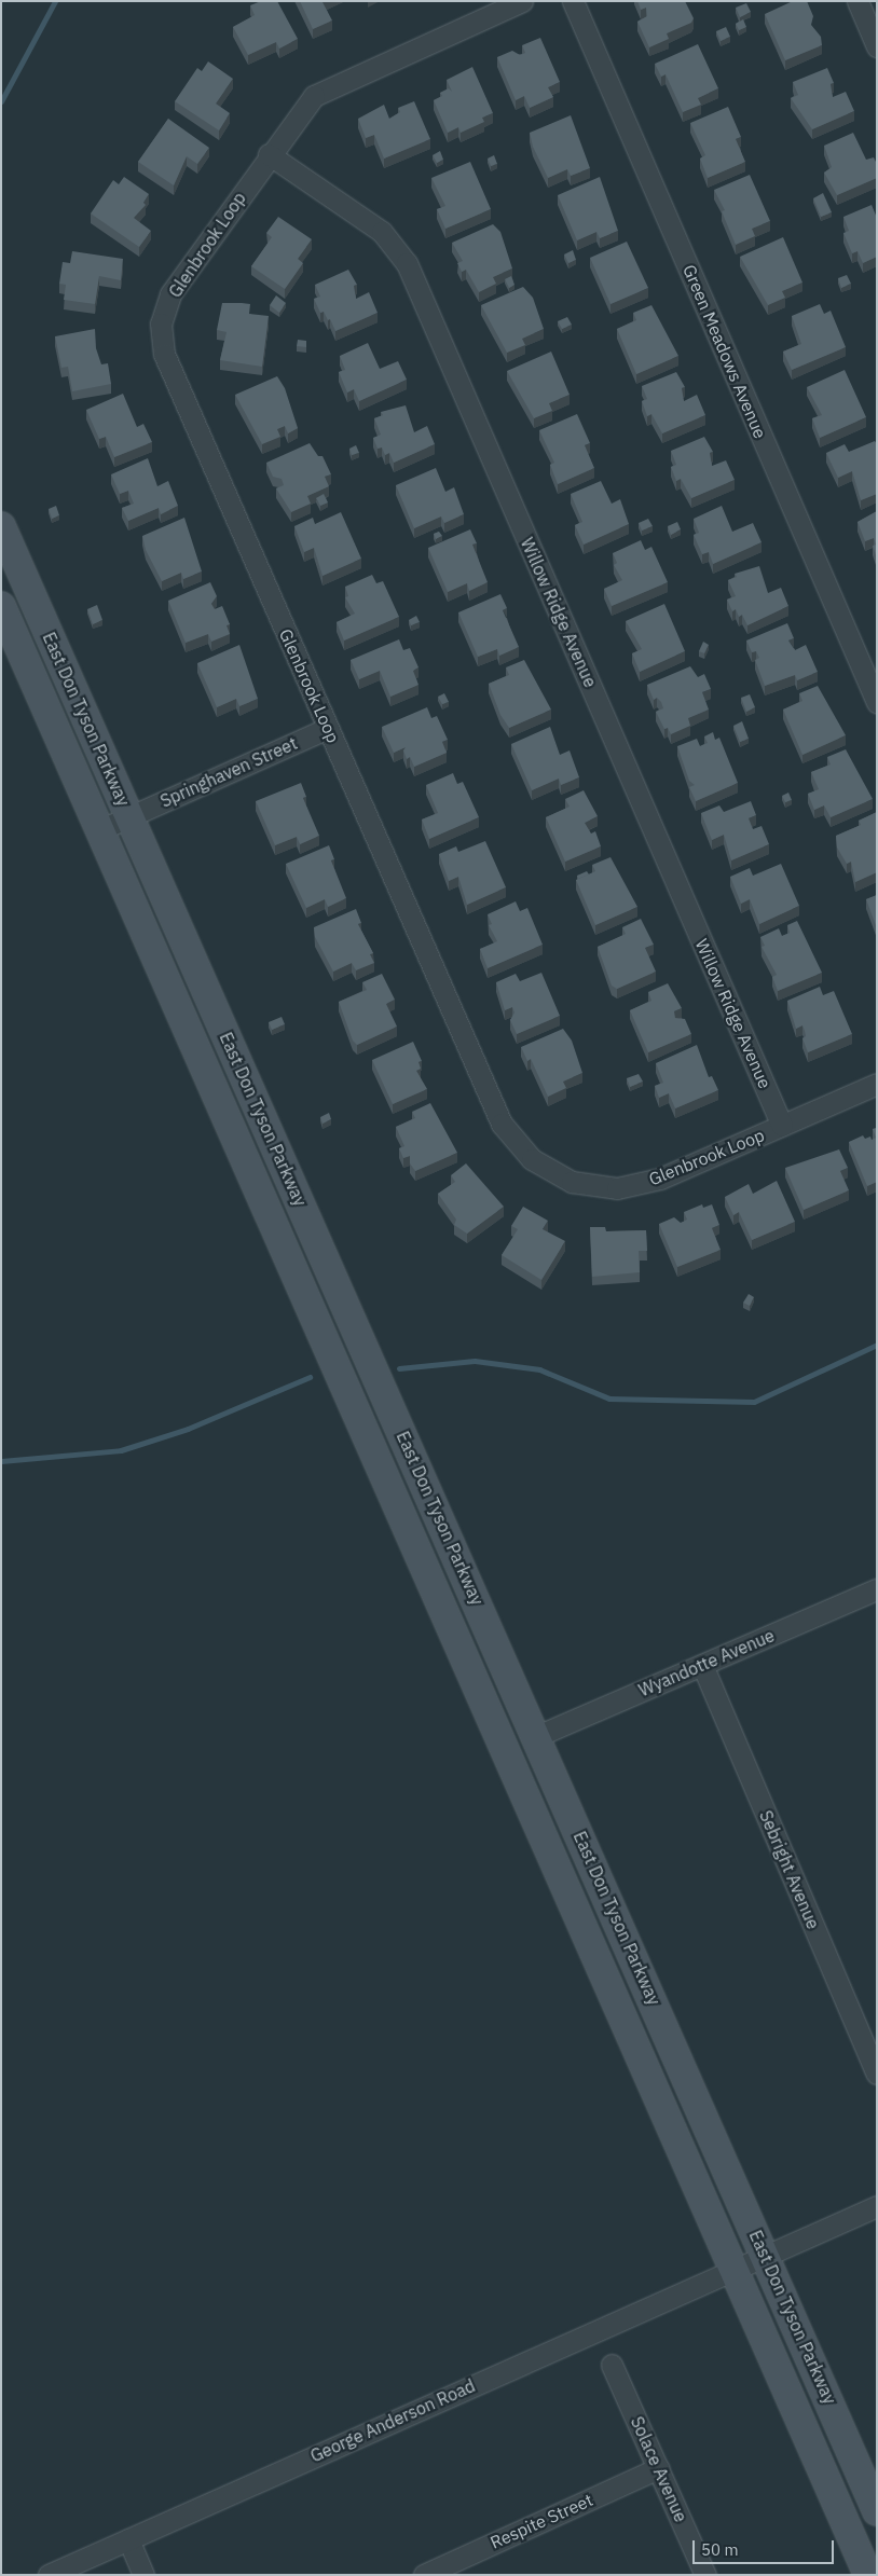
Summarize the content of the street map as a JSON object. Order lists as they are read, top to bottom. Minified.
{"streets":{"main road":["East Don Tyson Parkway"],"street":["Glenbrook Loop","Green Meadows Avenue","Willow Ridge Avenue","Springhaven Street","Wyandotte Avenue","Sebright Avenue","George Anderson Road","Solace Avenue","Respite Street"]},"crossings":[["Glenbrook Loop","Willow Ridge Avenue"],["Glenbrook Loop","Springhaven Street"],["East Don Tyson Parkway","Springhaven Street"],["East Don Tyson Parkway","Wyandotte Avenue"],["East Don Tyson Parkway","George Anderson Road"],["Wyandotte Avenue","Sebright Avenue"],["Solace Avenue","Respite Street"]],"scale_bar":"50 m"}
